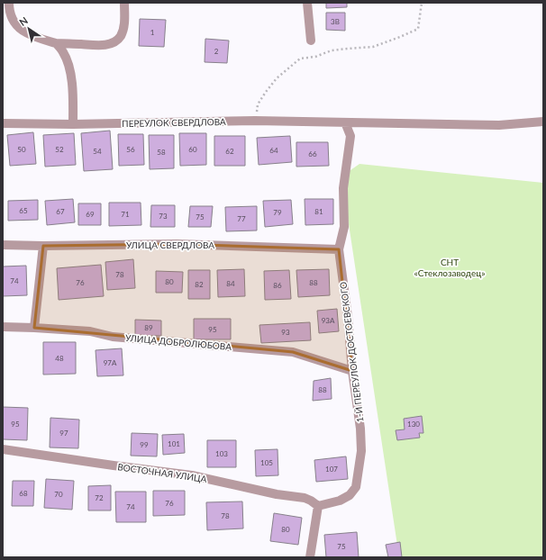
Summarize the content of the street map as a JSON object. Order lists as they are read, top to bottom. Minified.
{"streets":{"street":["ПЕРЕУЛОК СВЕРДЛОВА","УЛИЦА СВЕРДЛОВА","УЛИЦА ДОБРОЛЮБОВА","1-Й ПЕРЕУЛОК ДОСТОЕВСКОГО","ВОСТОЧНАЯ УЛИЦА"]},"crossings":[["ПЕРЕУЛОК СВЕРДЛОВА","1-Й ПЕРЕУЛОК ДОСТОЕВСКОГО"],["УЛИЦА СВЕРДЛОВА","1-Й ПЕРЕУЛОК ДОСТОЕВСКОГО"],["УЛИЦА ДОБРОЛЮБОВА","1-Й ПЕРЕУЛОК ДОСТОЕВСКОГО"],["1-Й ПЕРЕУЛОК ДОСТОЕВСКОГО","ВОСТОЧНАЯ УЛИЦА"]],"parks":["СНТ «Стеклозаводец»"],"house_numbers":["3В","1","2","50","52","56","60","64","54","62","58","66","65","67","81","79","69","71","73","75","77","78","74","80","76","88","84","82","86","93А","89","95","93","48","97А","88","95","130","97","101","99","103","105","107","68","70","72","76","74","78","80","75"],"north":"top left"}
